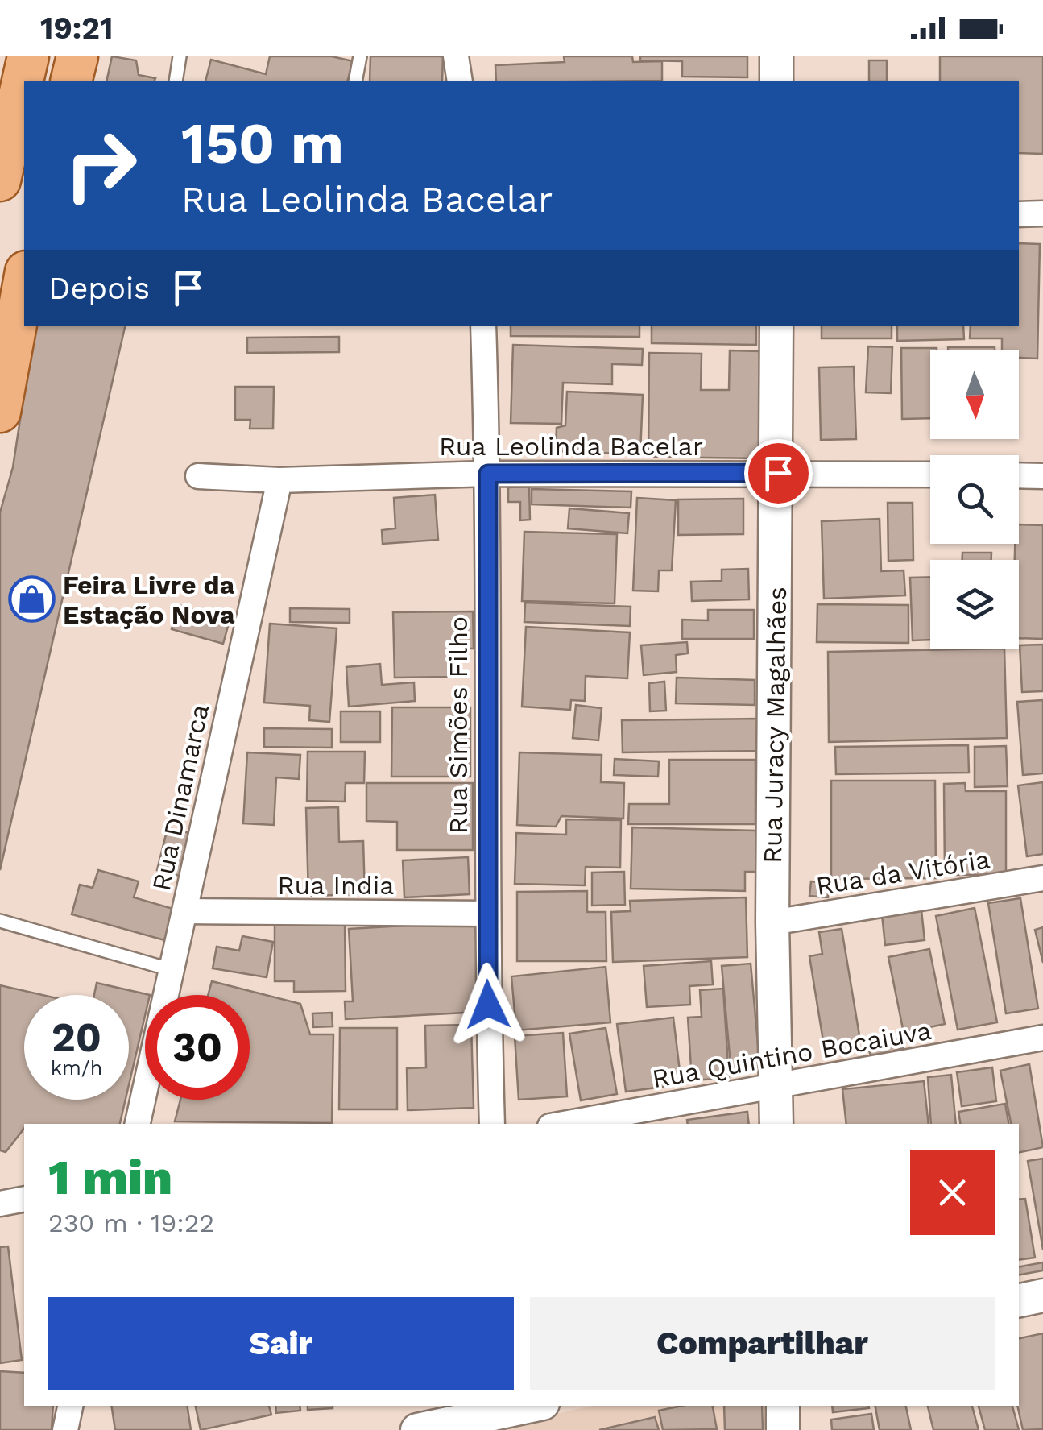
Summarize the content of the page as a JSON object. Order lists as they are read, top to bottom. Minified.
{"streets":{"street":["Rua Leolinda Bacelar","Rua Simões Filho","Rua Juracy Magalhães","Rua Dinamarca","Rua da Vitória","Rua India","Rua Quintino Bocaiuva"]},"crossings":[["Rua Leolinda Bacelar","Rua Simões Filho"],["Rua Leolinda Bacelar","Rua Juracy Magalhães"],["Rua Leolinda Bacelar","Rua Dinamarca"],["Rua Simões Filho","Rua India"],["Rua Juracy Magalhães","Rua da Vitória"],["Rua Juracy Magalhães","Rua Quintino Bocaiuva"],["Rua Dinamarca","Rua India"]],"places":{"shop":["Feira Livre da Estação Nova"]},"north":"bottom","page":{"status":"19:21","turn":["150 m","Rua Leolinda Bacelar"],"then":"Depois","speed":"20 km/h","limit":"30","heading":["1 min","230 m · 19:22"],"buttons":["Sair","Compartilhar"]}}
